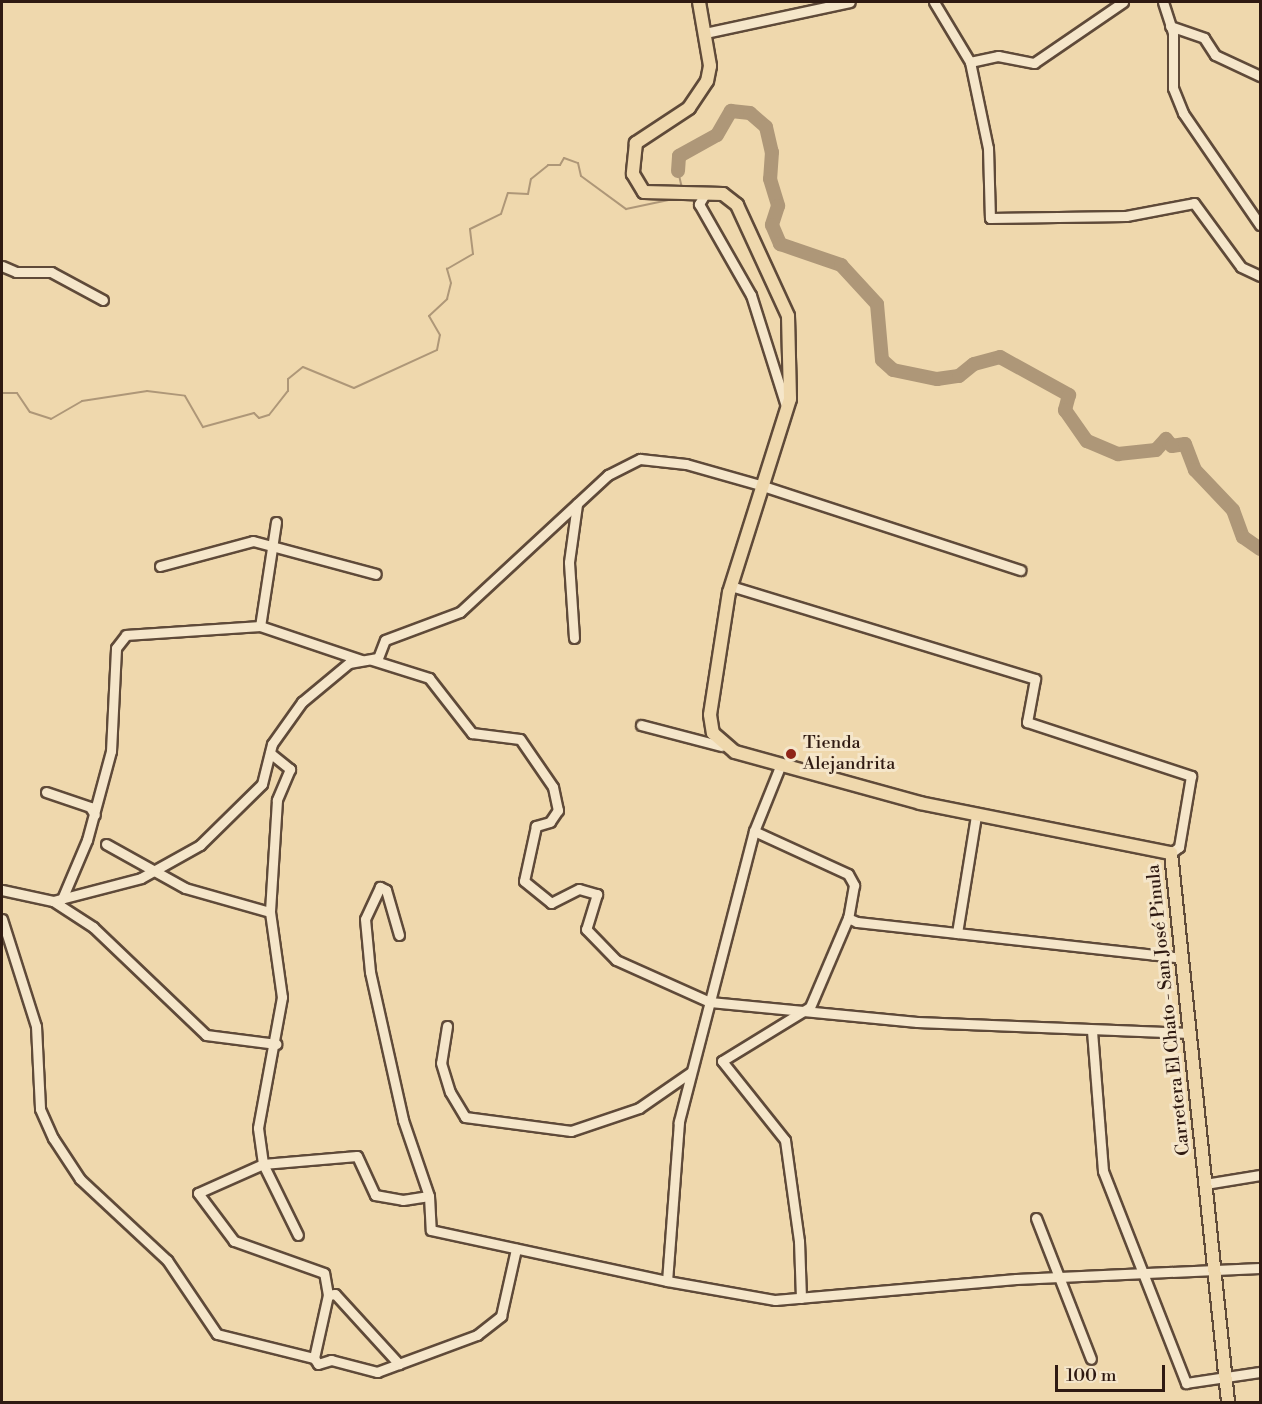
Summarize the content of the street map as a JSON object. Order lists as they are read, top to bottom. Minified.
{"streets":{"main road":["Carretera El Chato - San José Pinula"]},"places":["Tienda Alejandrita"],"scale_bar":"100 m"}
